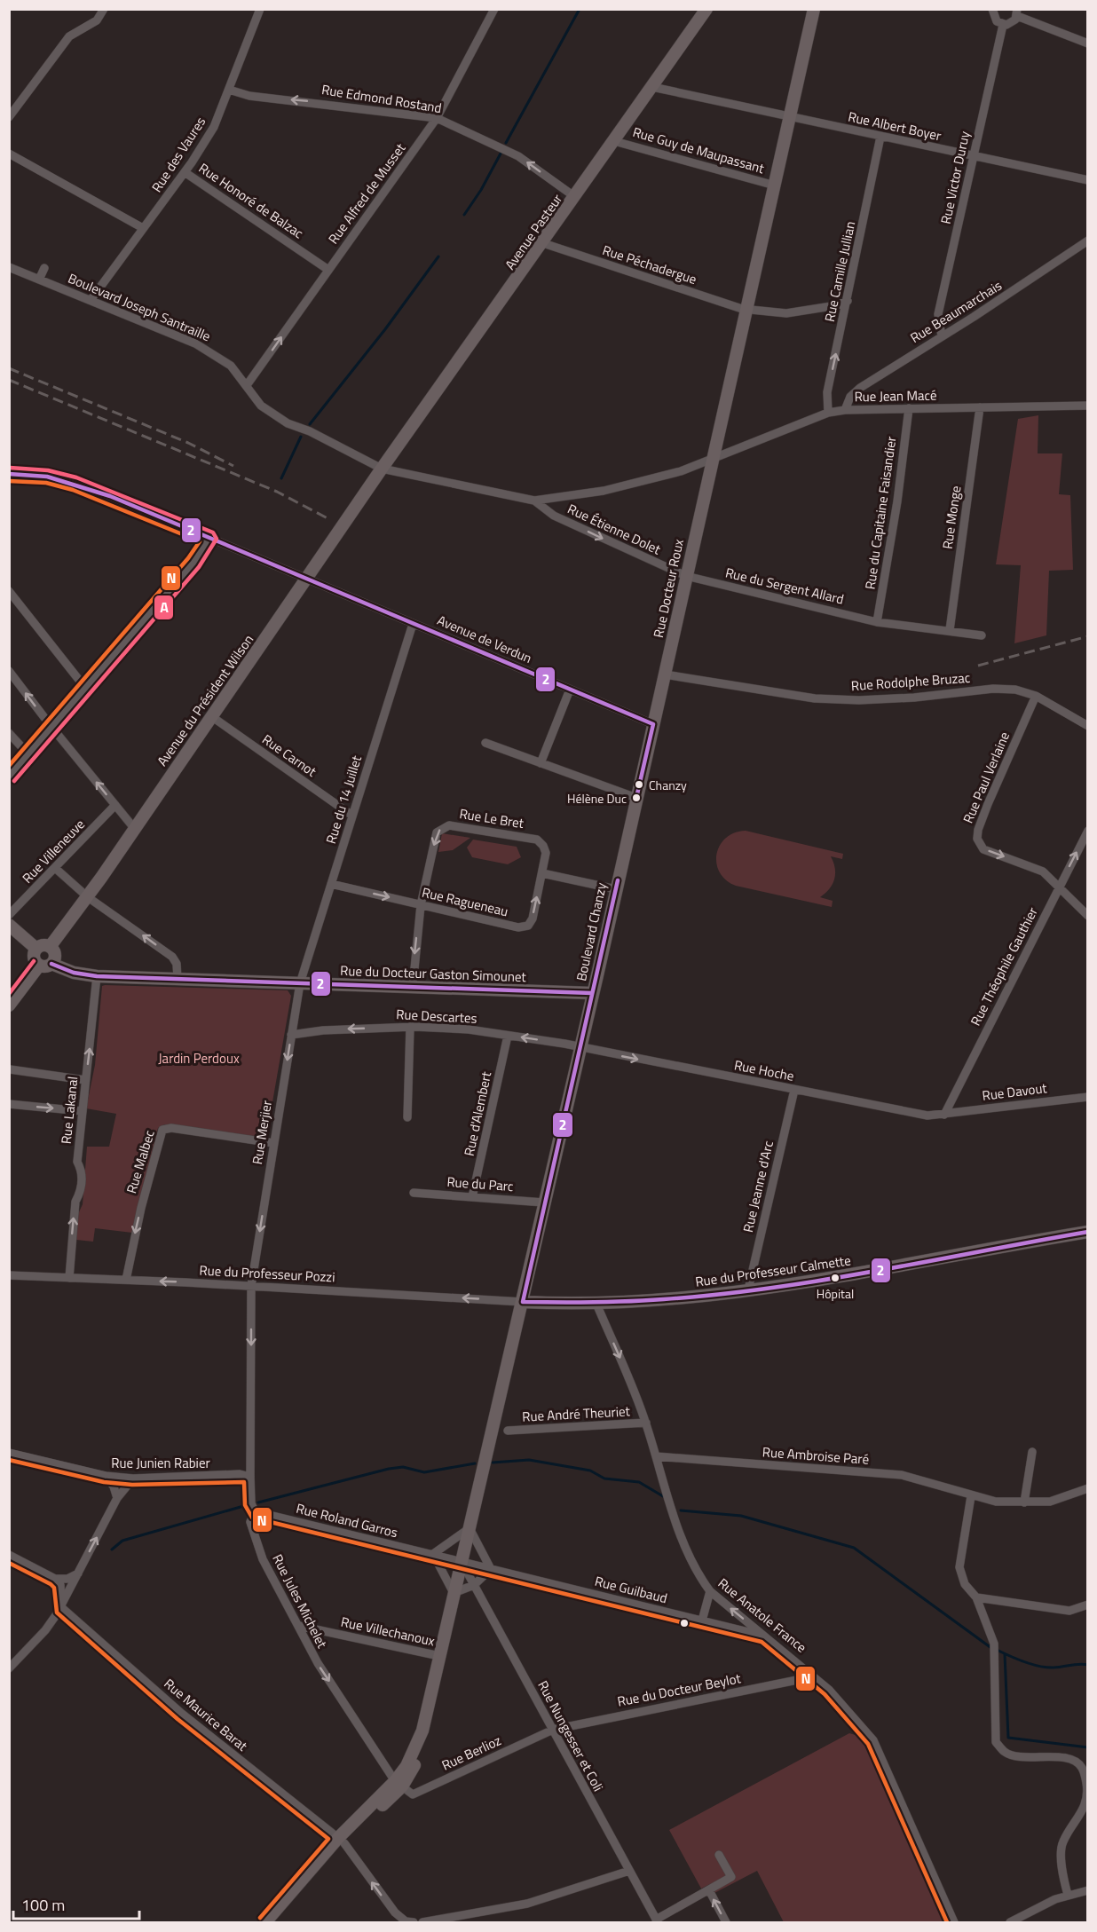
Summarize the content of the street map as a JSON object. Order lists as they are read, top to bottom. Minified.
{"streets":{"main road":["Avenue Pasteur","Rue Docteur Roux","Avenue du Président Wilson","Boulevard Chanzy","Rue du Docteur Gaston Simounet","Rue du Professeur Calmette"],"street":["Rue Edmond Rostand","Rue Albert Boyer","Rue Guy de Maupassant","Rue des Vaures","Rue Victor Duruy","Rue Alfred de Musset","Rue Honoré de Balzac","Rue Péchadergue","Rue Camille Jullian","Boulevard Joseph Santraille","Rue Beaumarchais","Rue Jean Macé","Rue du Capitaine Faisandier","Rue Monge","Rue Étienne Dolet","Rue du Sergent Allard","Avenue de Verdun","Rue Rodolphe Bruzac","Rue Carnot","Rue Paul Verlaine","Rue du 14 Juillet","Rue Le Bret","Rue Villeneuve","Rue Ragueneau","Rue Théophile Gauthier","Rue Descartes","Rue Hoche","Rue Davout","Rue Lakanal","Rue d'Alembert","Rue Merjier","Rue Malbec","Rue du Parc","Rue Jeanne d'Arc","Rue du Professeur Pozzi","Rue André Theuriet","Rue Ambroise Paré","Rue Junien Rabier","Rue Roland Garros","Rue Guilbaud","Rue Jules Michelet","Rue Anatole France","Rue Villechanoux","Rue du Docteur Beylot","Rue Maurice Barat","Rue Nungesser et Coli","Rue Berlioz"]},"crossings":[["Rue Edmond Rostand","Rue des Vaures"],["Rue Edmond Rostand","Rue Alfred de Musset"],["Rue Edmond Rostand","Avenue Pasteur"],["Rue Albert Boyer","Rue Victor Duruy"],["Rue Albert Boyer","Avenue Pasteur"],["Rue Albert Boyer","Rue Camille Jullian"],["Rue Albert Boyer","Rue Docteur Roux"],["Rue Guy de Maupassant","Avenue Pasteur"],["Rue Guy de Maupassant","Rue Docteur Roux"],["Rue des Vaures","Rue Honoré de Balzac"],["Rue des Vaures","Boulevard Joseph Santraille"],["Rue Victor Duruy","Rue Beaumarchais"],["Rue Alfred de Musset","Rue Honoré de Balzac"],["Rue Alfred de Musset","Boulevard Joseph Santraille"],["Avenue Pasteur","Rue Péchadergue"],["Avenue Pasteur","Boulevard Joseph Santraille"],["Avenue Pasteur","Avenue du Président Wilson"],["Rue Péchadergue","Rue Camille Jullian"],["Rue Péchadergue","Rue Docteur Roux"],["Rue Camille Jullian","Rue Jean Macé"],["Boulevard Joseph Santraille","Rue Jean Macé"],["Boulevard Joseph Santraille","Rue Étienne Dolet"],["Boulevard Joseph Santraille","Avenue du Président Wilson"],["Rue Beaumarchais","Rue Jean Macé"],["Rue Jean Macé","Rue du Capitaine Faisandier"],["Rue Jean Macé","Rue Monge"],["Rue Jean Macé","Rue Étienne Dolet"],["Rue Jean Macé","Rue Docteur Roux"],["Rue du Capitaine Faisandier","Rue du Sergent Allard"],["Rue Monge","Rue du Sergent Allard"],["Rue Étienne Dolet","Rue du Sergent Allard"],["Rue Étienne Dolet","Rue Docteur Roux"],["Rue du Sergent Allard","Rue Docteur Roux"],["Rue Docteur Roux","Avenue de Verdun"],["Rue Docteur Roux","Rue Rodolphe Bruzac"],["Rue Docteur Roux","Boulevard Chanzy"],["Avenue de Verdun","Avenue du Président Wilson"],["Avenue de Verdun","Rue du 14 Juillet"],["Avenue de Verdun","Boulevard Chanzy"],["Rue Rodolphe Bruzac","Rue Paul Verlaine"],["Avenue du Président Wilson","Rue Carnot"],["Avenue du Président Wilson","Rue du Docteur Gaston Simounet"],["Rue Carnot","Rue du 14 Juillet"],["Rue Paul Verlaine","Rue Théophile Gauthier"],["Rue du 14 Juillet","Rue Ragueneau"],["Rue du 14 Juillet","Rue du Docteur Gaston Simounet"],["Rue du 14 Juillet","Rue Merjier"],["Rue Le Bret","Rue Ragueneau"],["Rue Le Bret","Rue du Docteur Gaston Simounet"],["Boulevard Chanzy","Rue du Docteur Gaston Simounet"],["Boulevard Chanzy","Rue Descartes"],["Boulevard Chanzy","Rue Hoche"],["Boulevard Chanzy","Rue du Parc"],["Boulevard Chanzy","Rue du Professeur Calmette"],["Boulevard Chanzy","Rue du Professeur Pozzi"],["Boulevard Chanzy","Rue Roland Garros"],["Boulevard Chanzy","Rue Guilbaud"],["Boulevard Chanzy","Rue Jules Michelet"],["Boulevard Chanzy","Rue Villechanoux"],["Boulevard Chanzy","Rue Maurice Barat"],["Boulevard Chanzy","Rue Nungesser et Coli"],["Boulevard Chanzy","Rue Berlioz"],["Rue Théophile Gauthier","Rue Hoche"],["Rue Théophile Gauthier","Rue Davout"],["Rue du Docteur Gaston Simounet","Rue Lakanal"],["Rue du Docteur Gaston Simounet","Rue Merjier"],["Rue Descartes","Rue Hoche"],["Rue Descartes","Rue d'Alembert"],["Rue Descartes","Rue Merjier"],["Rue Hoche","Rue Davout"],["Rue Hoche","Rue Jeanne d'Arc"],["Rue Lakanal","Rue du Professeur Pozzi"],["Rue d'Alembert","Rue du Parc"],["Rue Merjier","Rue Malbec"],["Rue Merjier","Rue du Professeur Pozzi"],["Rue Merjier","Rue Jules Michelet"],["Rue Malbec","Rue du Professeur Pozzi"],["Rue Jeanne d'Arc","Rue du Professeur Calmette"],["Rue du Professeur Calmette","Rue du Professeur Pozzi"],["Rue du Professeur Calmette","Rue Anatole France"],["Rue du Professeur Pozzi","Rue Jules Michelet"],["Rue André Theuriet","Rue Anatole France"],["Rue Ambroise Paré","Rue Anatole France"],["Rue Junien Rabier","Rue Jules Michelet"],["Rue Roland Garros","Rue Guilbaud"],["Rue Roland Garros","Rue Jules Michelet"],["Rue Roland Garros","Rue Nungesser et Coli"],["Rue Guilbaud","Rue Anatole France"],["Rue Guilbaud","Rue Nungesser et Coli"],["Rue Jules Michelet","Rue Villechanoux"],["Rue Jules Michelet","Rue Berlioz"],["Rue Anatole France","Rue du Docteur Beylot"],["Rue du Docteur Beylot","Rue Nungesser et Coli"],["Rue du Docteur Beylot","Rue Berlioz"],["Rue Nungesser et Coli","Rue Berlioz"]],"one_way":["Rue Edmond Rostand","Rue Camille Jullian","Rue Étienne Dolet","Rue Ragueneau","Rue Descartes","Rue Hoche","Rue Lakanal","Rue Merjier","Rue du Professeur Pozzi","Rue Jules Michelet"],"parks":["Jardin Perdoux"],"places":["Chanzy","Hélène Duc","Hôpital"],"lines":["transit line A","transit line 2","transit line N"],"scale_bar":"100 m"}
